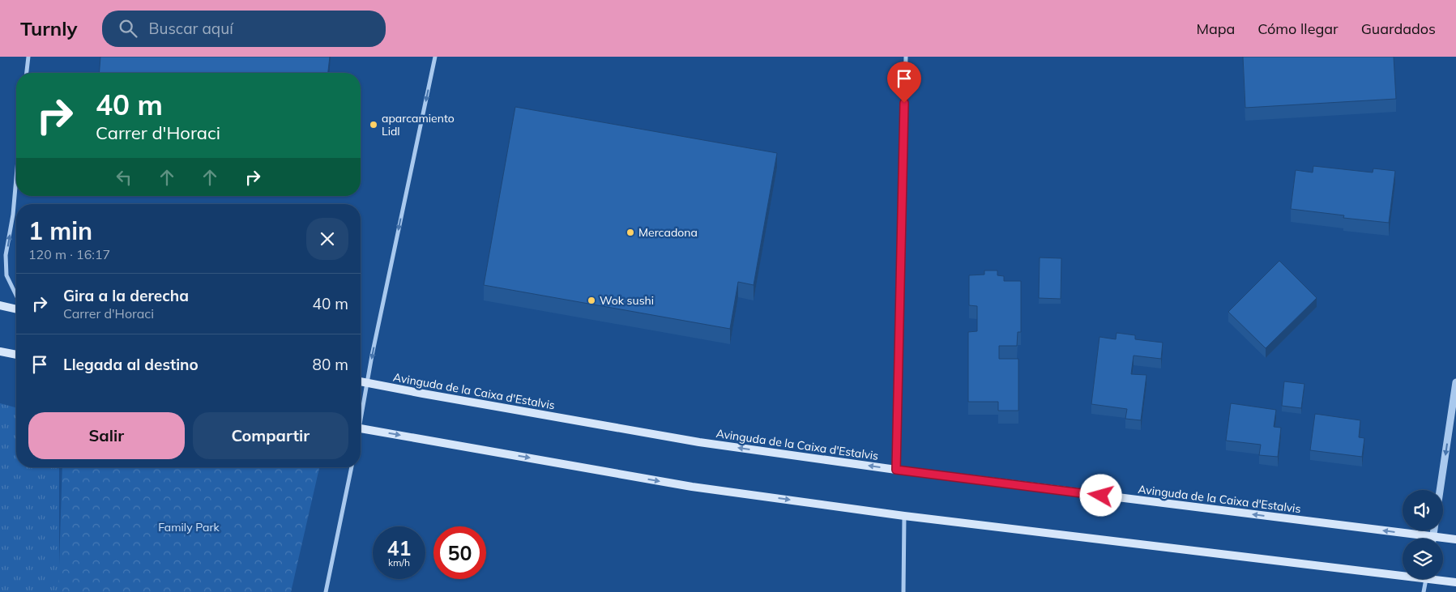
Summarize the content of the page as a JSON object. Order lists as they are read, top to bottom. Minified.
{"streets":{"main road":["Avinguda de la Caixa d'Estalvis"]},"parks":["Family Park"],"places":["aparcamiento Lidl","Mercadona","Wok sushi"],"page":{"header":"Turnly","search":"Buscar aquí","nav":["Mapa","Cómo llegar","Guardados"],"turn":["40 m","Carrer d'Horaci"],"heading":["1 min","120 m · 16:17"],"list":[{"name":"Gira a la derecha","note":"Carrer d'Horaci","value":"40 m"},{"name":"Llegada al destino","value":"80 m"}],"buttons":["Salir","Compartir"],"speed":"41 km/h","limit":"50"}}
